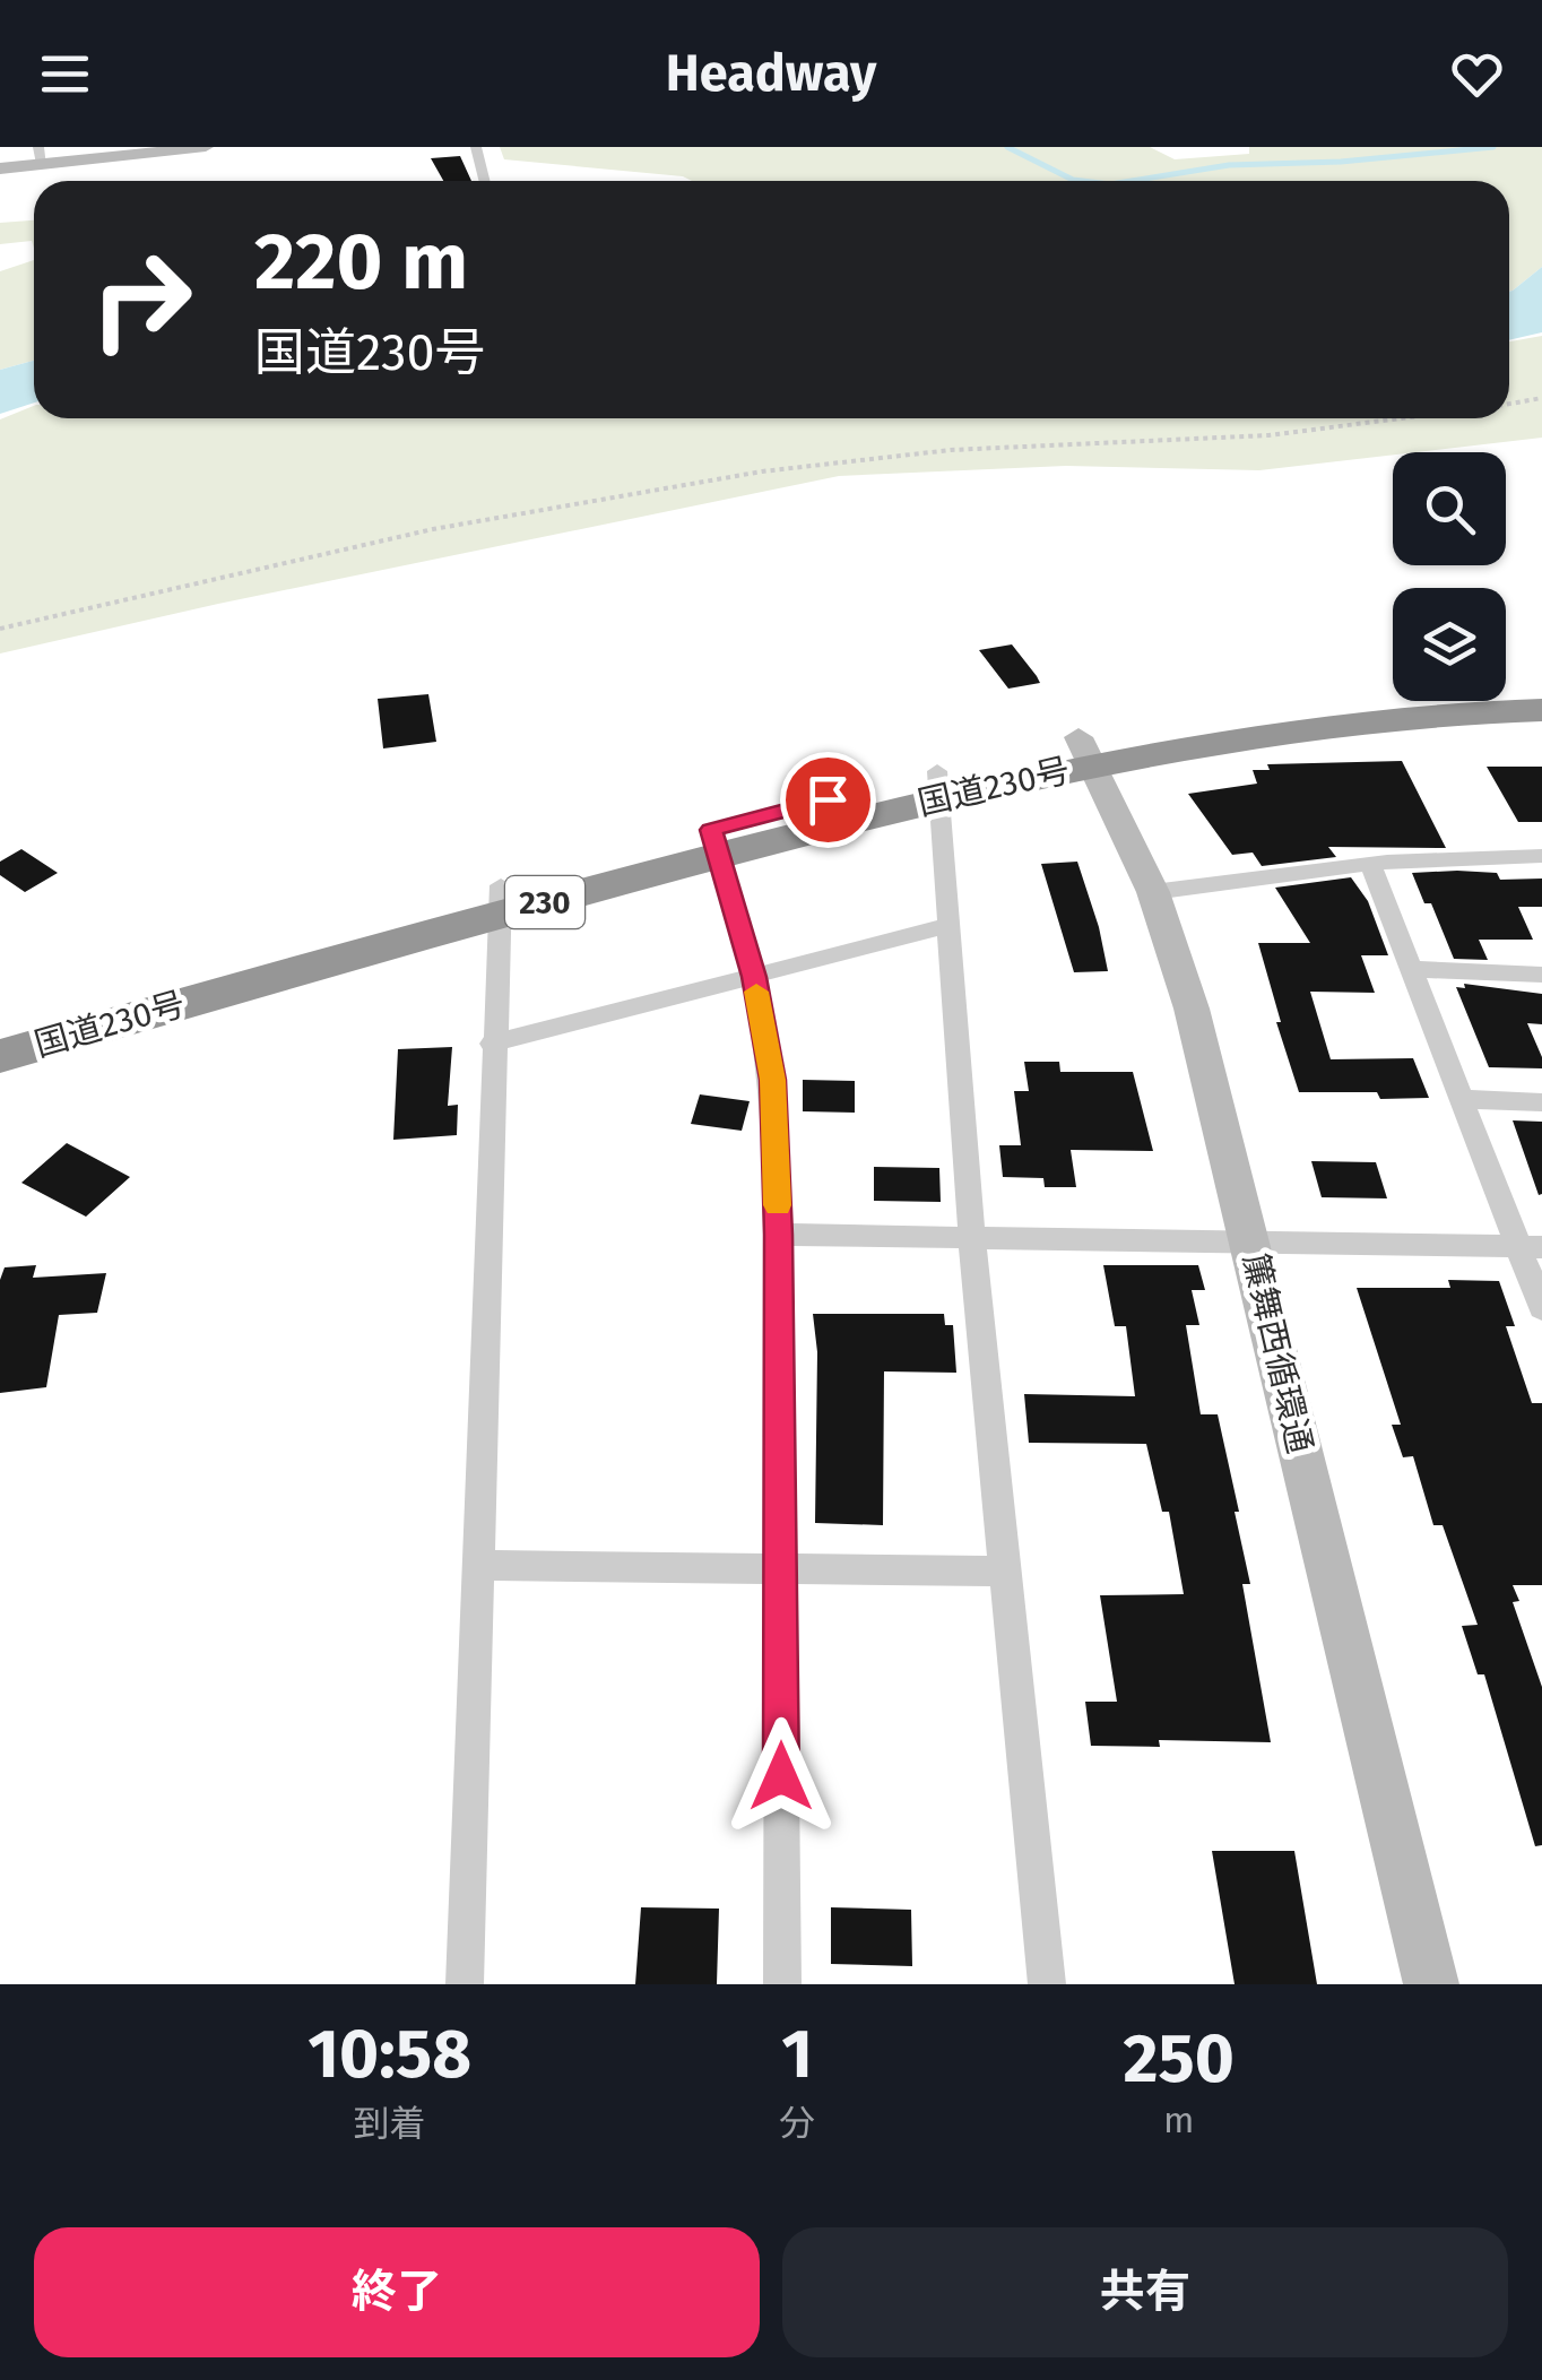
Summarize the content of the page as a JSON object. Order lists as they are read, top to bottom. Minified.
{"streets":{"highway":["国道230号","230"],"street":["簾舞西循環通"]},"crossings":[["国道230号","簾舞西循環通"]],"page":{"header":"Headway","turn":["220 m","国道230号"],"eta":["10:58","到着","1","分","250","m"],"buttons":["終了","共有"]}}
